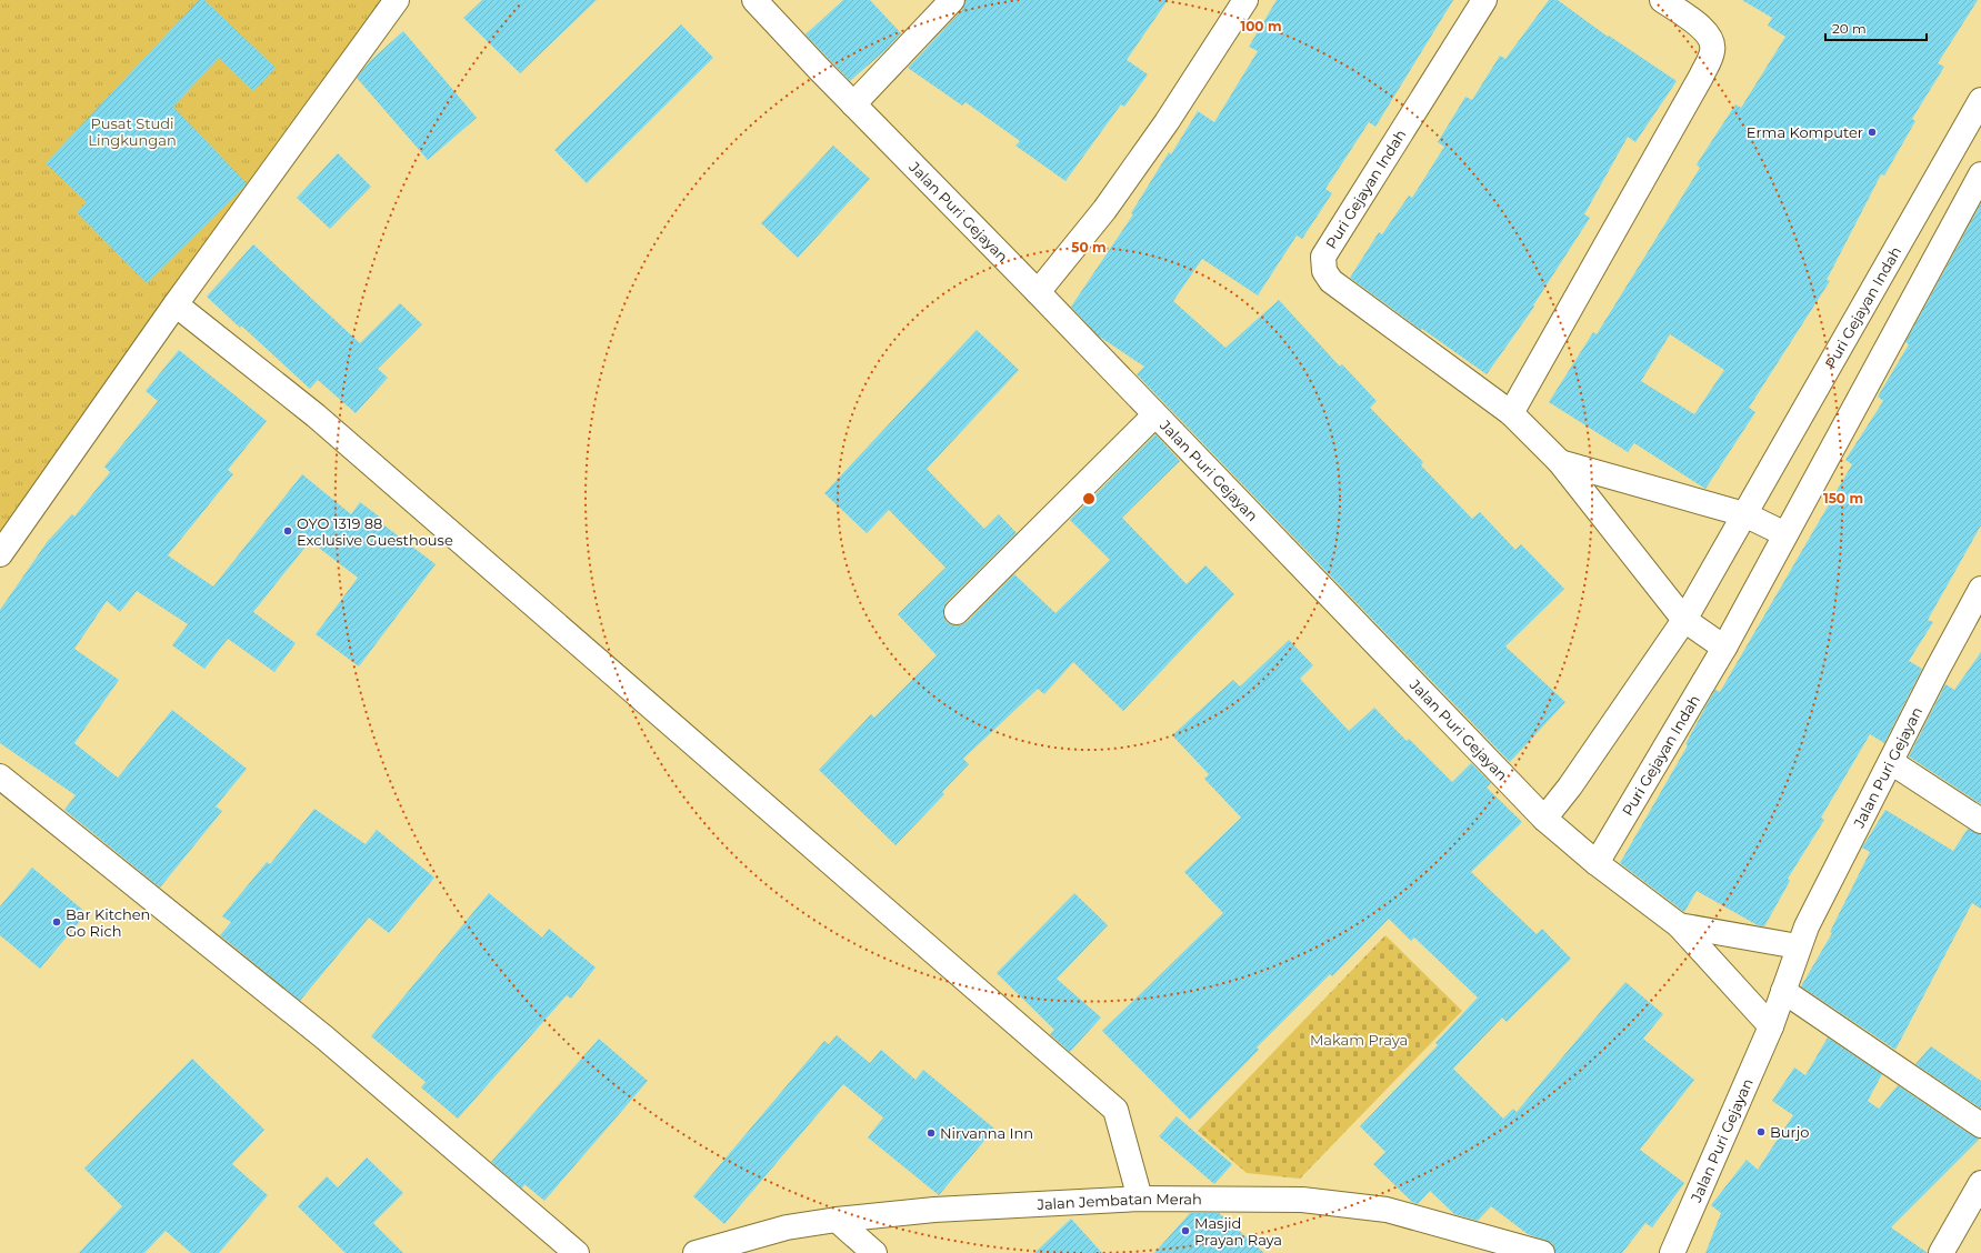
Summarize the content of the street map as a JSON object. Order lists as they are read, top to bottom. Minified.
{"streets":{"street":["Puri Gejayan Indah","Jalan Puri Gejayan","Jalan Jembatan Merah"]},"crossings":[["Puri Gejayan Indah","Jalan Puri Gejayan"]],"parks":["Pusat Studi Lingkungan","Makam Praya"],"places":["Erma Komputer","OYO 1319 88 Exclusive Guesthouse","Bar Kitchen Go Rich","Burjo","Nirvanna Inn","Masjid Prayan Raya"],"scale_bar":"20 m","rings":["100 m","50 m","150 m"]}
